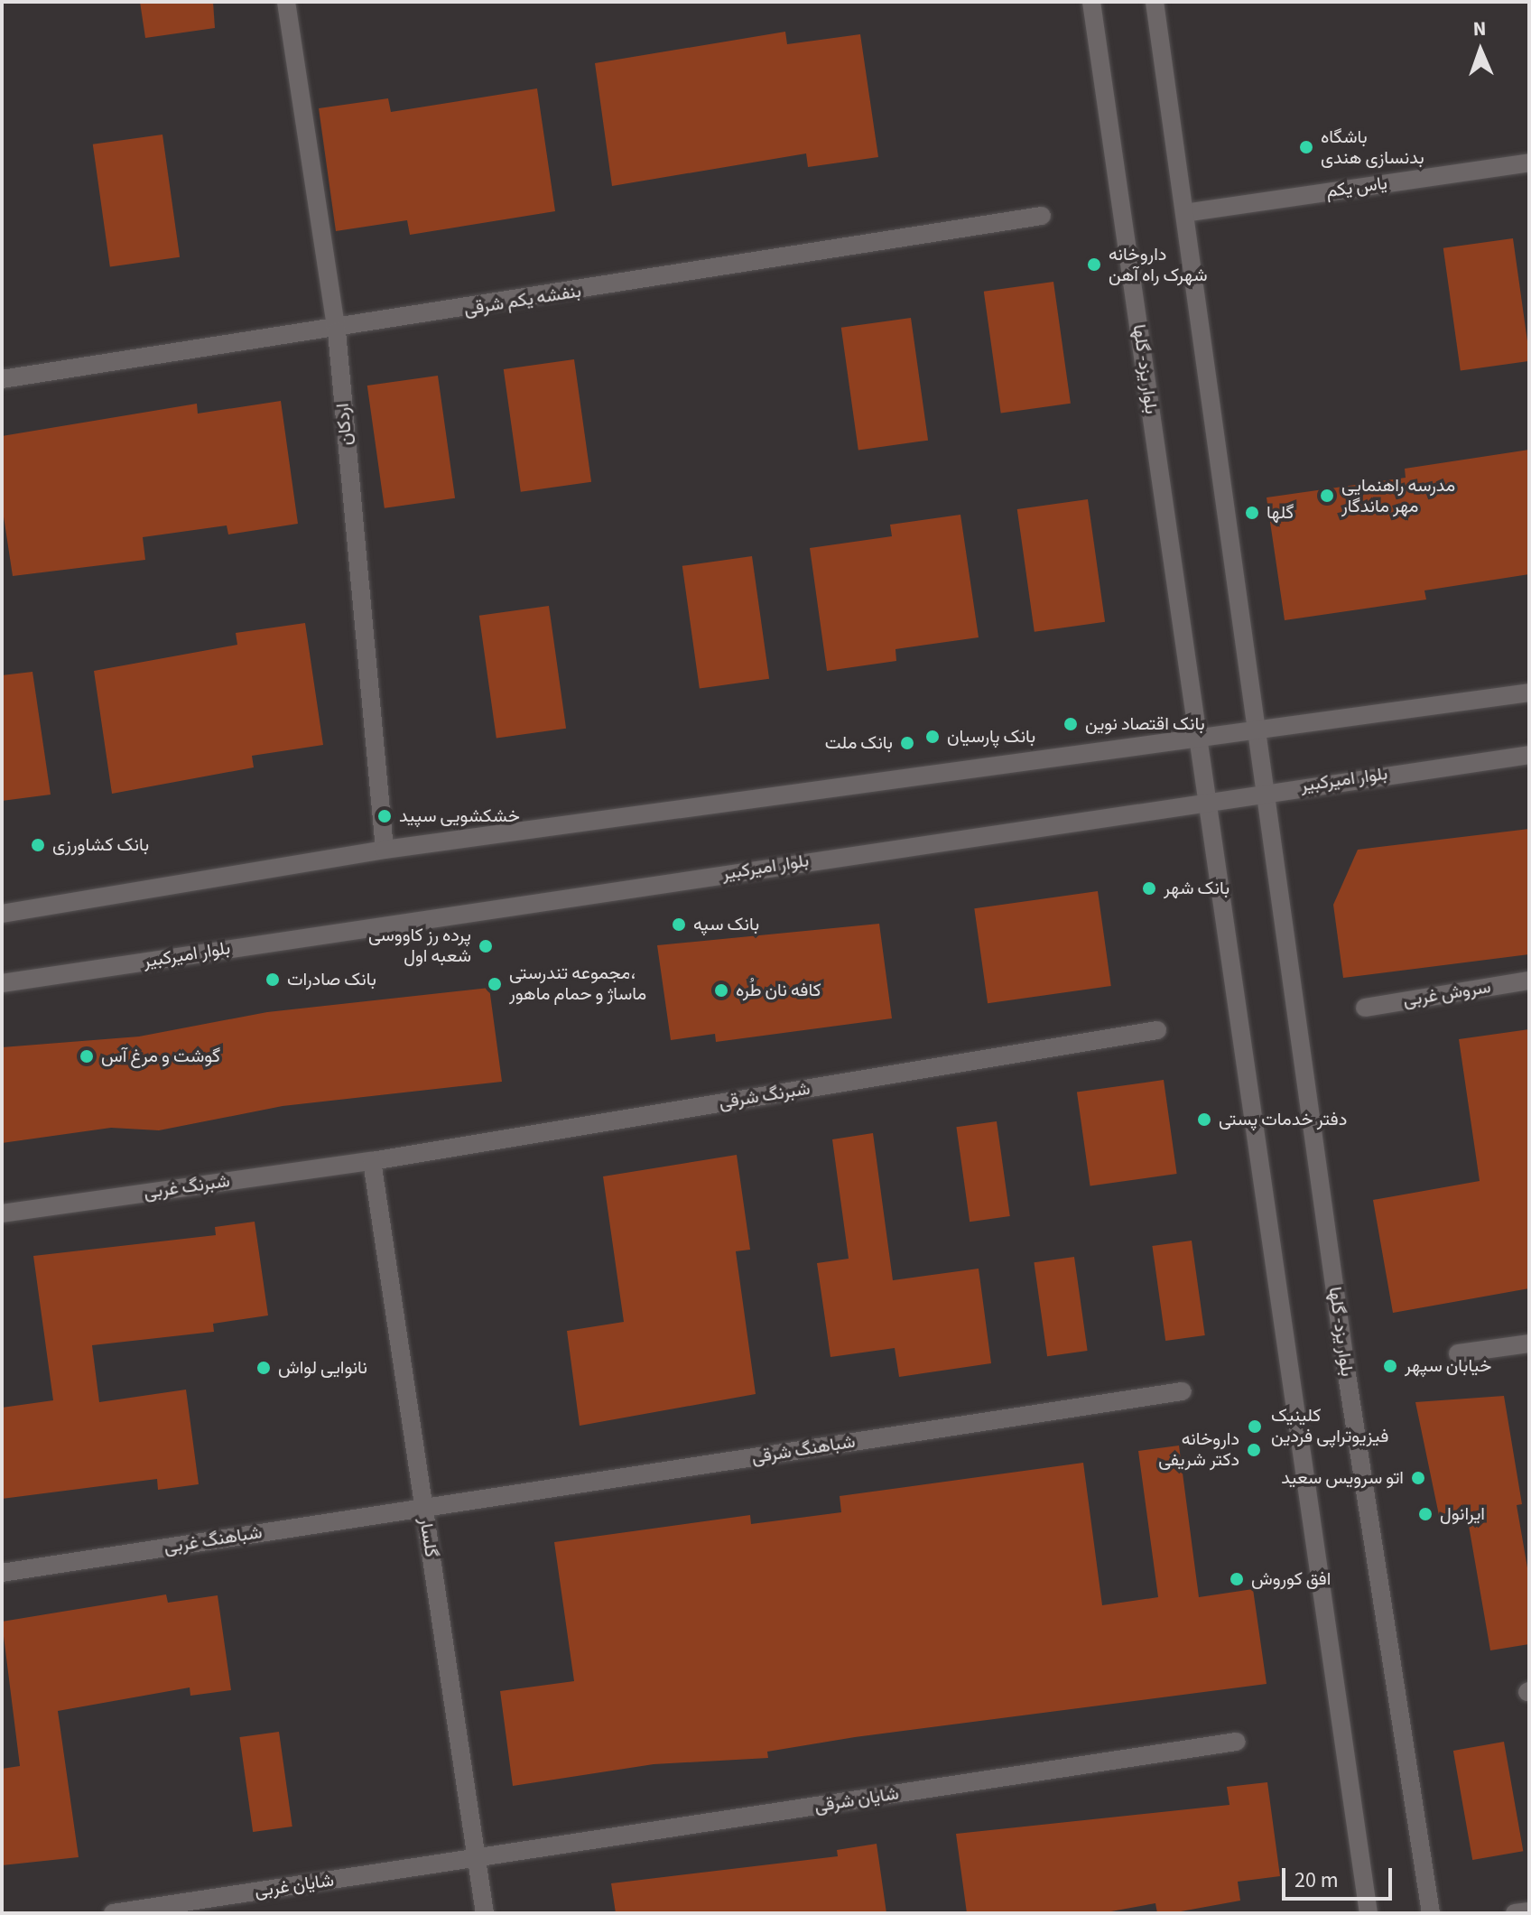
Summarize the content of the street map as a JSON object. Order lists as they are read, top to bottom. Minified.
{"streets":{"main road":["یاس یکم","بنفشه یکم شرقی","بلوار یزد- گلها","اردکان","بلوار امیرکبیر","سروش غربی","شبرنگ شرقی","شبرنگ غربی","شباهنگ شرقی","گلسار","شباهنگ غربی","شایان شرقی","شایان غربی"]},"crossings":[["بنفشه یکم شرقی","اردکان"],["بلوار یزد- گلها","بلوار امیرکبیر"],["شبرنگ شرقی","شبرنگ غربی"],["شبرنگ شرقی","گلسار"],["شبرنگ غربی","گلسار"],["شباهنگ شرقی","گلسار"],["شباهنگ شرقی","شباهنگ غربی"],["گلسار","شباهنگ غربی"],["گلسار","شایان شرقی"],["گلسار","شایان غربی"],["شایان شرقی","شایان غربی"]],"places":["باشگاه بدنسازی هندی","داروخانه شهرک راه آهن","مدرسه راهنمایی مهر ماندگار","گلها","بانک اقتصاد نوین","بانک پارسیان","بانک ملت","خشکشویی سپید","بانک کشاورزی","بانک شهر","بانک سپه","پرده رز کاووسی شعبه اول","بانک صادرات","مجموعه تندرستی، ماساژ و حمام ماهور","کافه نان طُره","گوشت و مرغ آس","دفتر خدمات پستی","خیابان سپهر","نانوایی لواش","کلینیک فیزیوتراپی فردین","داروخانه دکتر شریفی","اتو سرویس سعید","ایرانول","افق کوروش"],"scale_bar":"20 m","north":"top"}
